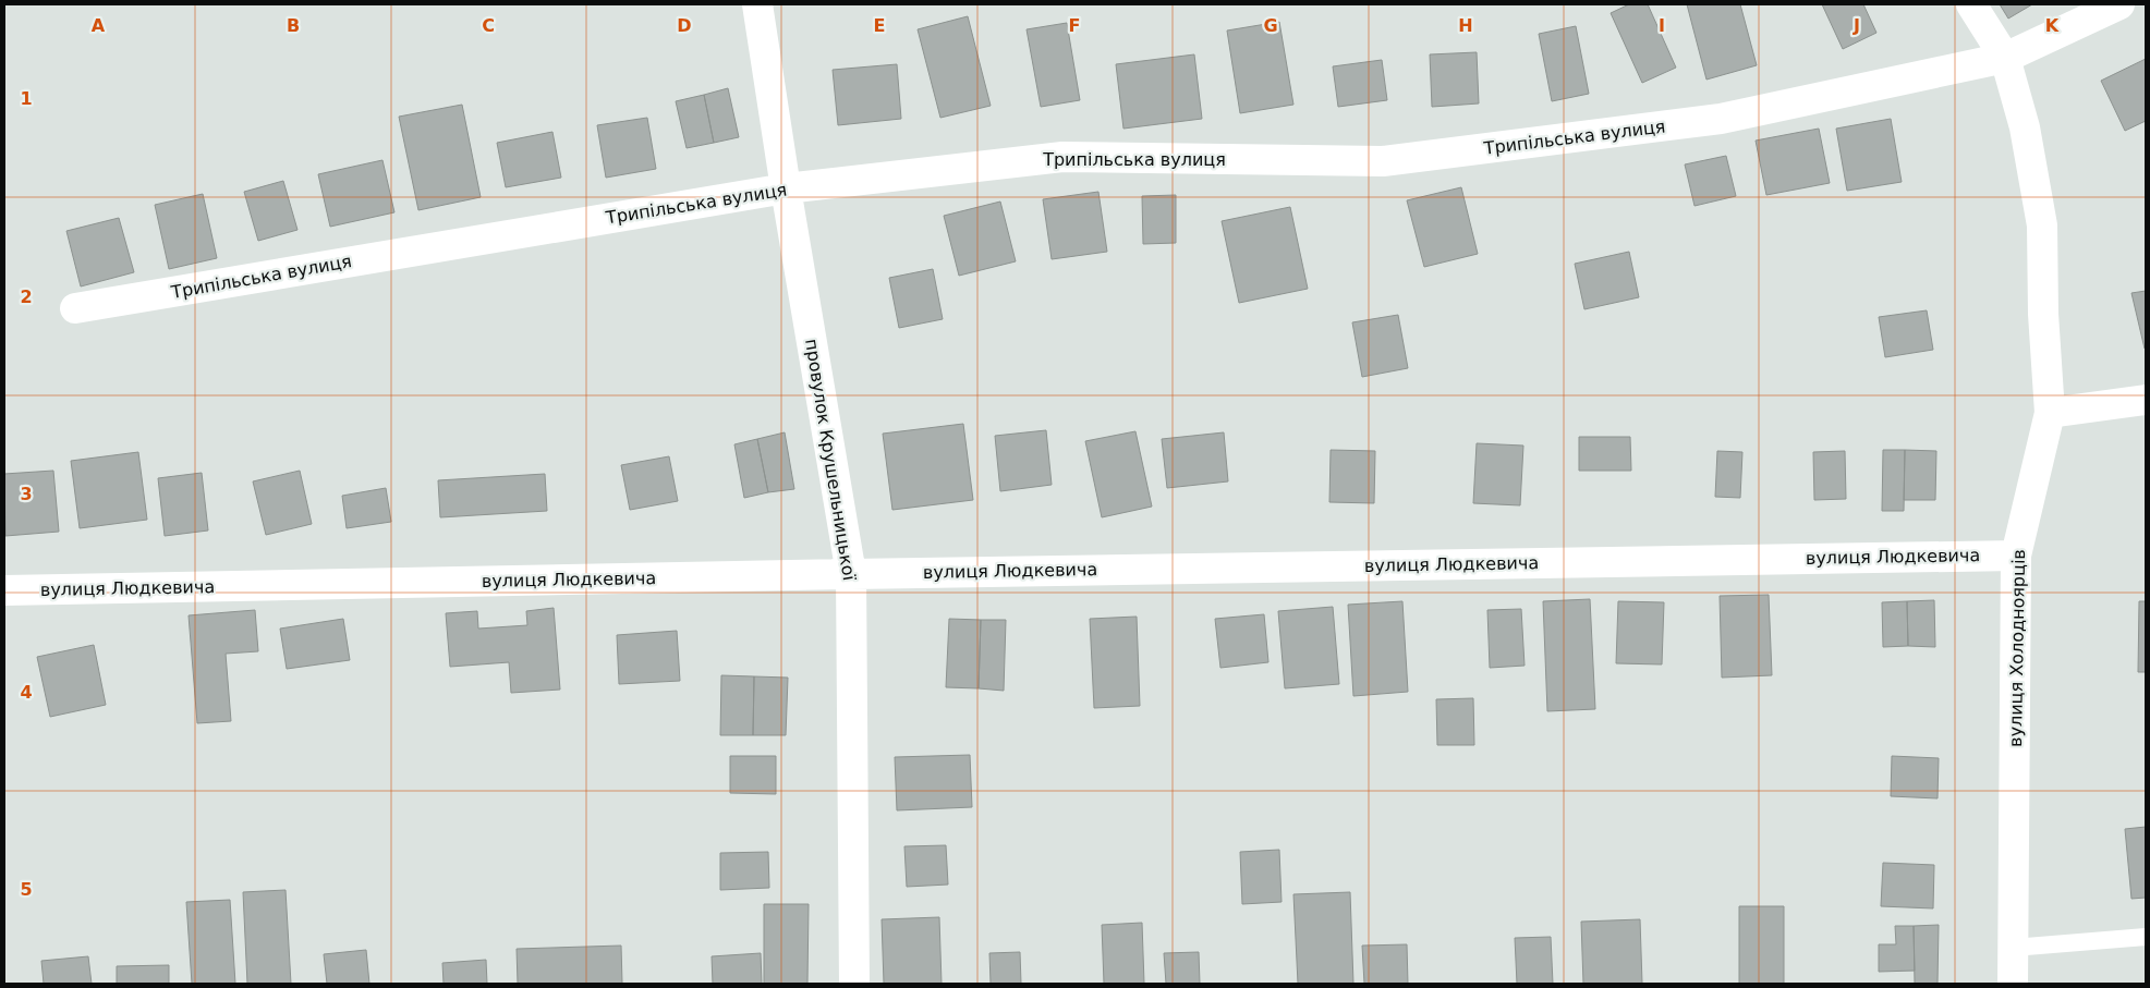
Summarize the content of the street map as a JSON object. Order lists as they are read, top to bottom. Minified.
{"streets":{"street":["Трипільська вулиця","провулок Крушельницької","вулиця Людкевича","вулиця Холодноярців"]},"crossings":[["Трипільська вулиця","провулок Крушельницької"],["Трипільська вулиця","вулиця Холодноярців"],["провулок Крушельницької","вулиця Людкевича"],["вулиця Людкевича","вулиця Холодноярців"]],"grid":{"columns":["A","B","C","D","E","F","G","H","I","J","K"],"rows":["1","2","3","4","5"]}}
